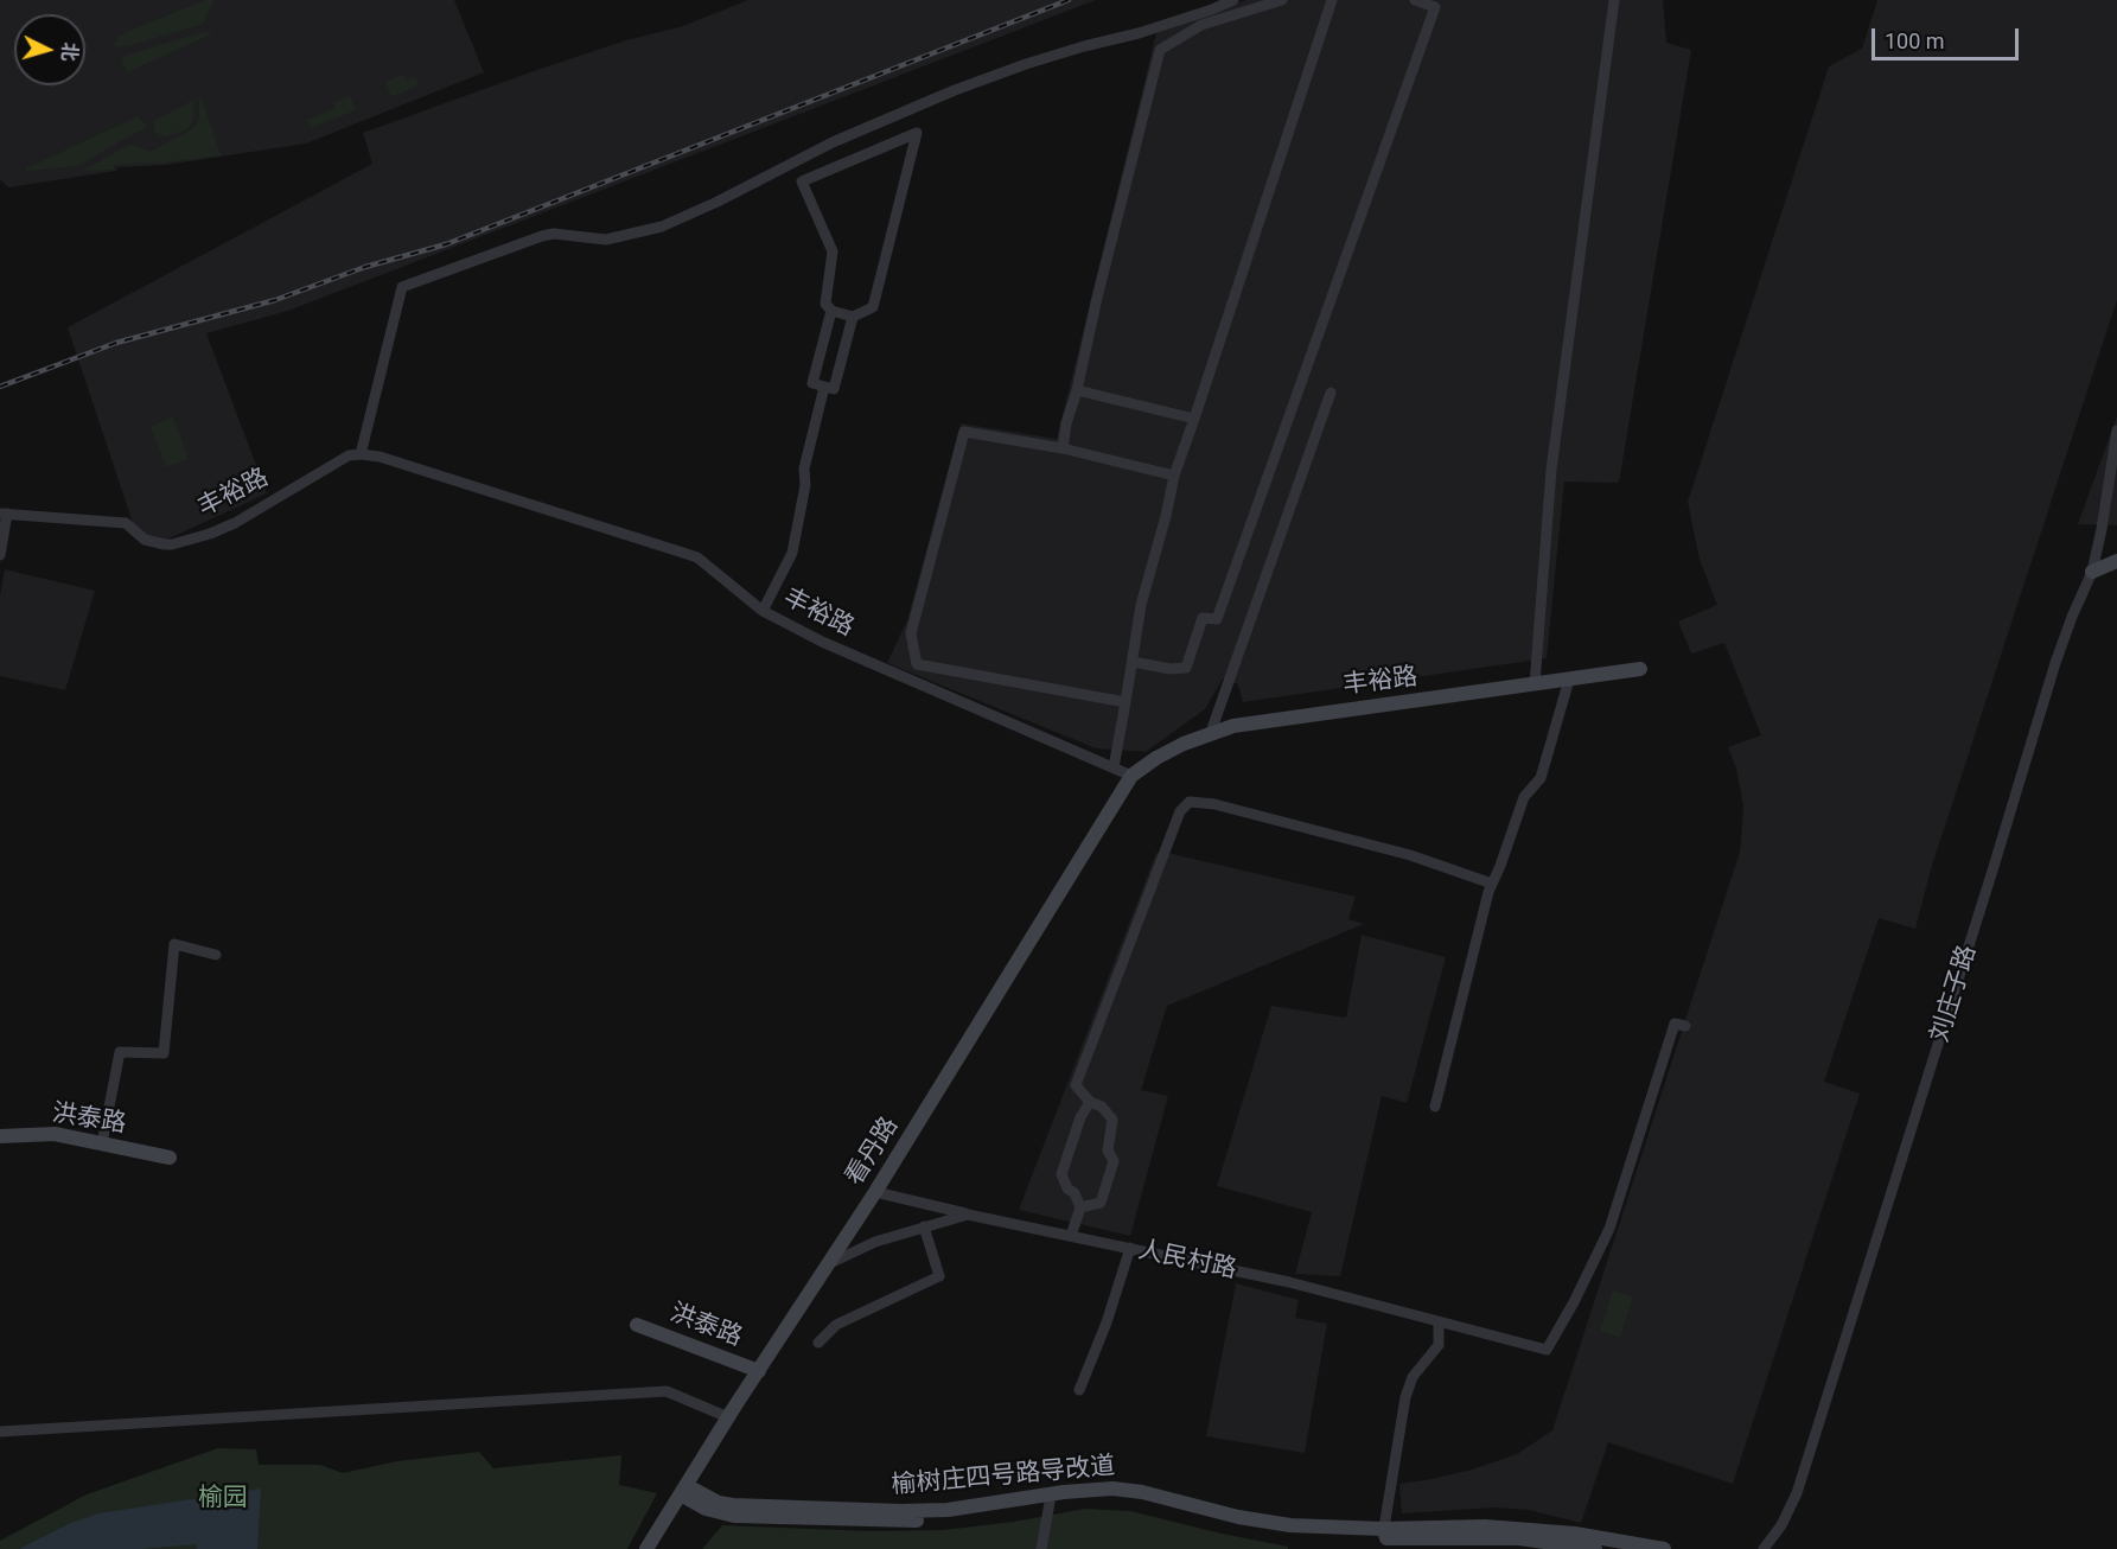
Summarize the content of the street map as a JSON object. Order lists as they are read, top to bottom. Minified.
{"streets":{"street":["丰裕路","刘庄子路","洪泰路","看丹路","人民村路","榆树庄四号路导改道"]},"crossings":[["丰裕路","看丹路"],["洪泰路","看丹路"],["看丹路","人民村路"],["看丹路","榆树庄四号路导改道"]],"parks":["榆园"],"scale_bar":"100 m","north":"right"}
